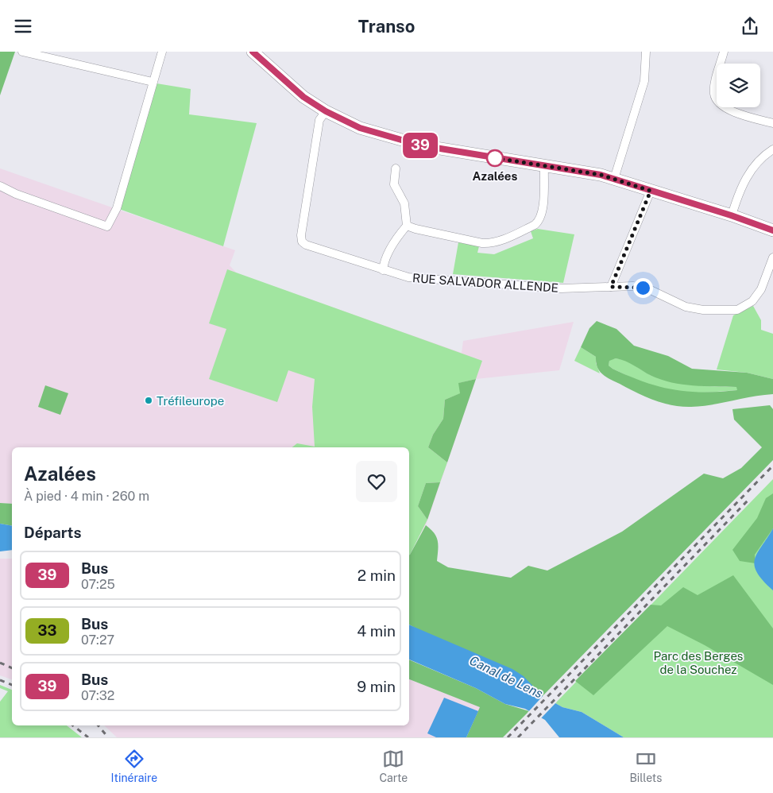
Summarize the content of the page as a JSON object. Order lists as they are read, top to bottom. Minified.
{"streets":{"street":["RUE SALVADOR ALLENDE"]},"water":["Canal de Lens"],"parks":["Parc des Berges de la Souchez"],"places":["Azalées","Tréfileurope"],"lines":["bus line 39"],"page":{"header":"Transo","on_map":"39","heading":[["Azalées","À pied · 4 min · 260 m"],"Départs"],"list":[{"mark":"39","name":"Bus","note":"07:25","value":"2 min"},{"mark":"33","name":"Bus","note":"07:27","value":"4 min"},{"mark":"39","name":"Bus","note":"07:32","value":"9 min"}],"tabs":["Itinéraire","Carte","Billets"]}}
